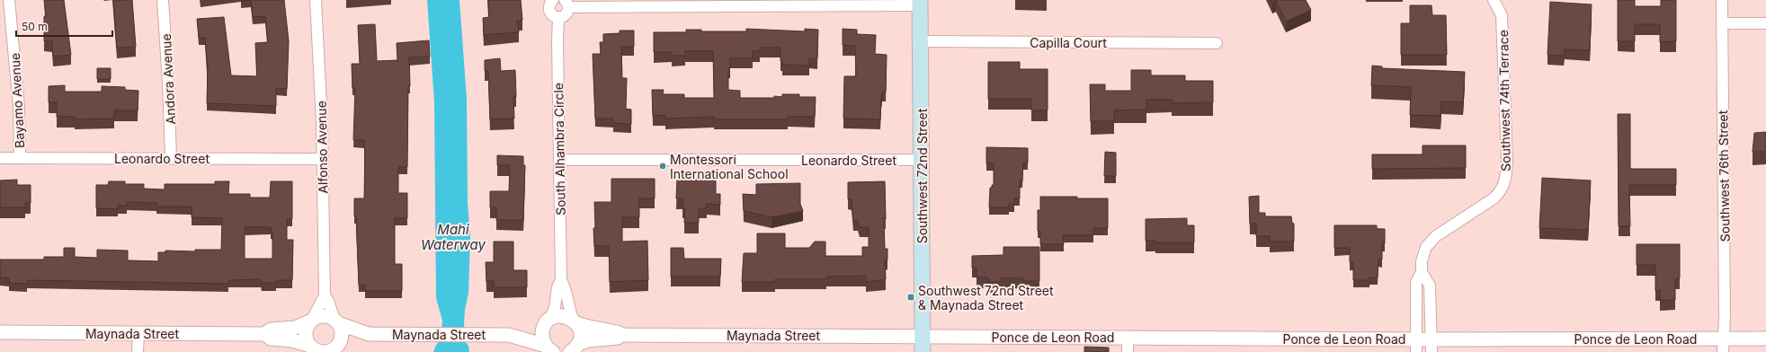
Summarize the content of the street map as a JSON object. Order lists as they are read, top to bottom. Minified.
{"streets":{"main road":["Southwest 72nd Street"],"street":["Capilla Court","Andora Avenue","Bayamo Avenue","Southwest 74th Terrace","Alfonso Avenue","South Alhambra Circle","Leonardo Street","Southwest 76th Street","Maynada Street","Ponce de Leon Road"]},"crossings":[["Capilla Court","Southwest 72nd Street"],["Andora Avenue","Leonardo Street"],["Bayamo Avenue","Leonardo Street"],["Southwest 74th Terrace","Ponce de Leon Road"],["Alfonso Avenue","Leonardo Street"],["Alfonso Avenue","Maynada Street"],["South Alhambra Circle","Leonardo Street"],["South Alhambra Circle","Maynada Street"],["Leonardo Street","Southwest 72nd Street"],["Southwest 72nd Street","Maynada Street"],["Southwest 72nd Street","Ponce de Leon Road"],["Southwest 76th Street","Ponce de Leon Road"],["Maynada Street","Ponce de Leon Road"]],"water":["Mahi Waterway"],"places":{"other":["Montessori International School"],"transit":["Southwest 72nd Street & Maynada Street"]},"scale_bar":"50 m"}
